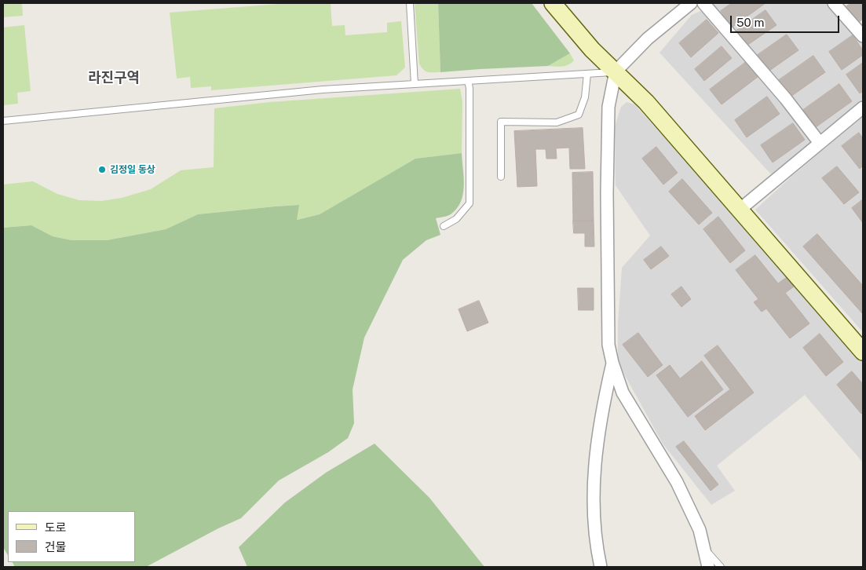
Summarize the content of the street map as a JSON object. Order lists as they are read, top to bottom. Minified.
{"districts":["라진구역"],"places":["김정일 동상"],"legend":["도로","건물"],"scale_bar":"50 m"}
